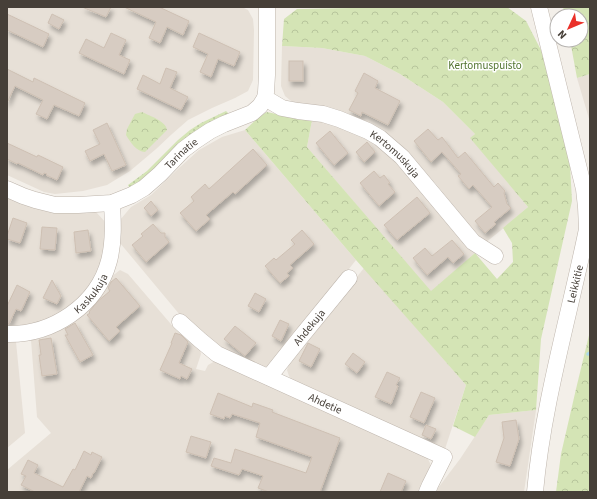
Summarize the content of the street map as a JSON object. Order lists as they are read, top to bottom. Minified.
{"streets":{"street":["Tarinatie","Kertomuskuja","Leikkitie","Kaskukuja","Ahdekuja","Ahdetie"]},"crossings":[["Tarinatie","Kertomuskuja"],["Tarinatie","Kaskukuja"],["Ahdekuja","Ahdetie"]],"parks":["Kertomuspuisto"],"north":"bottom left"}
